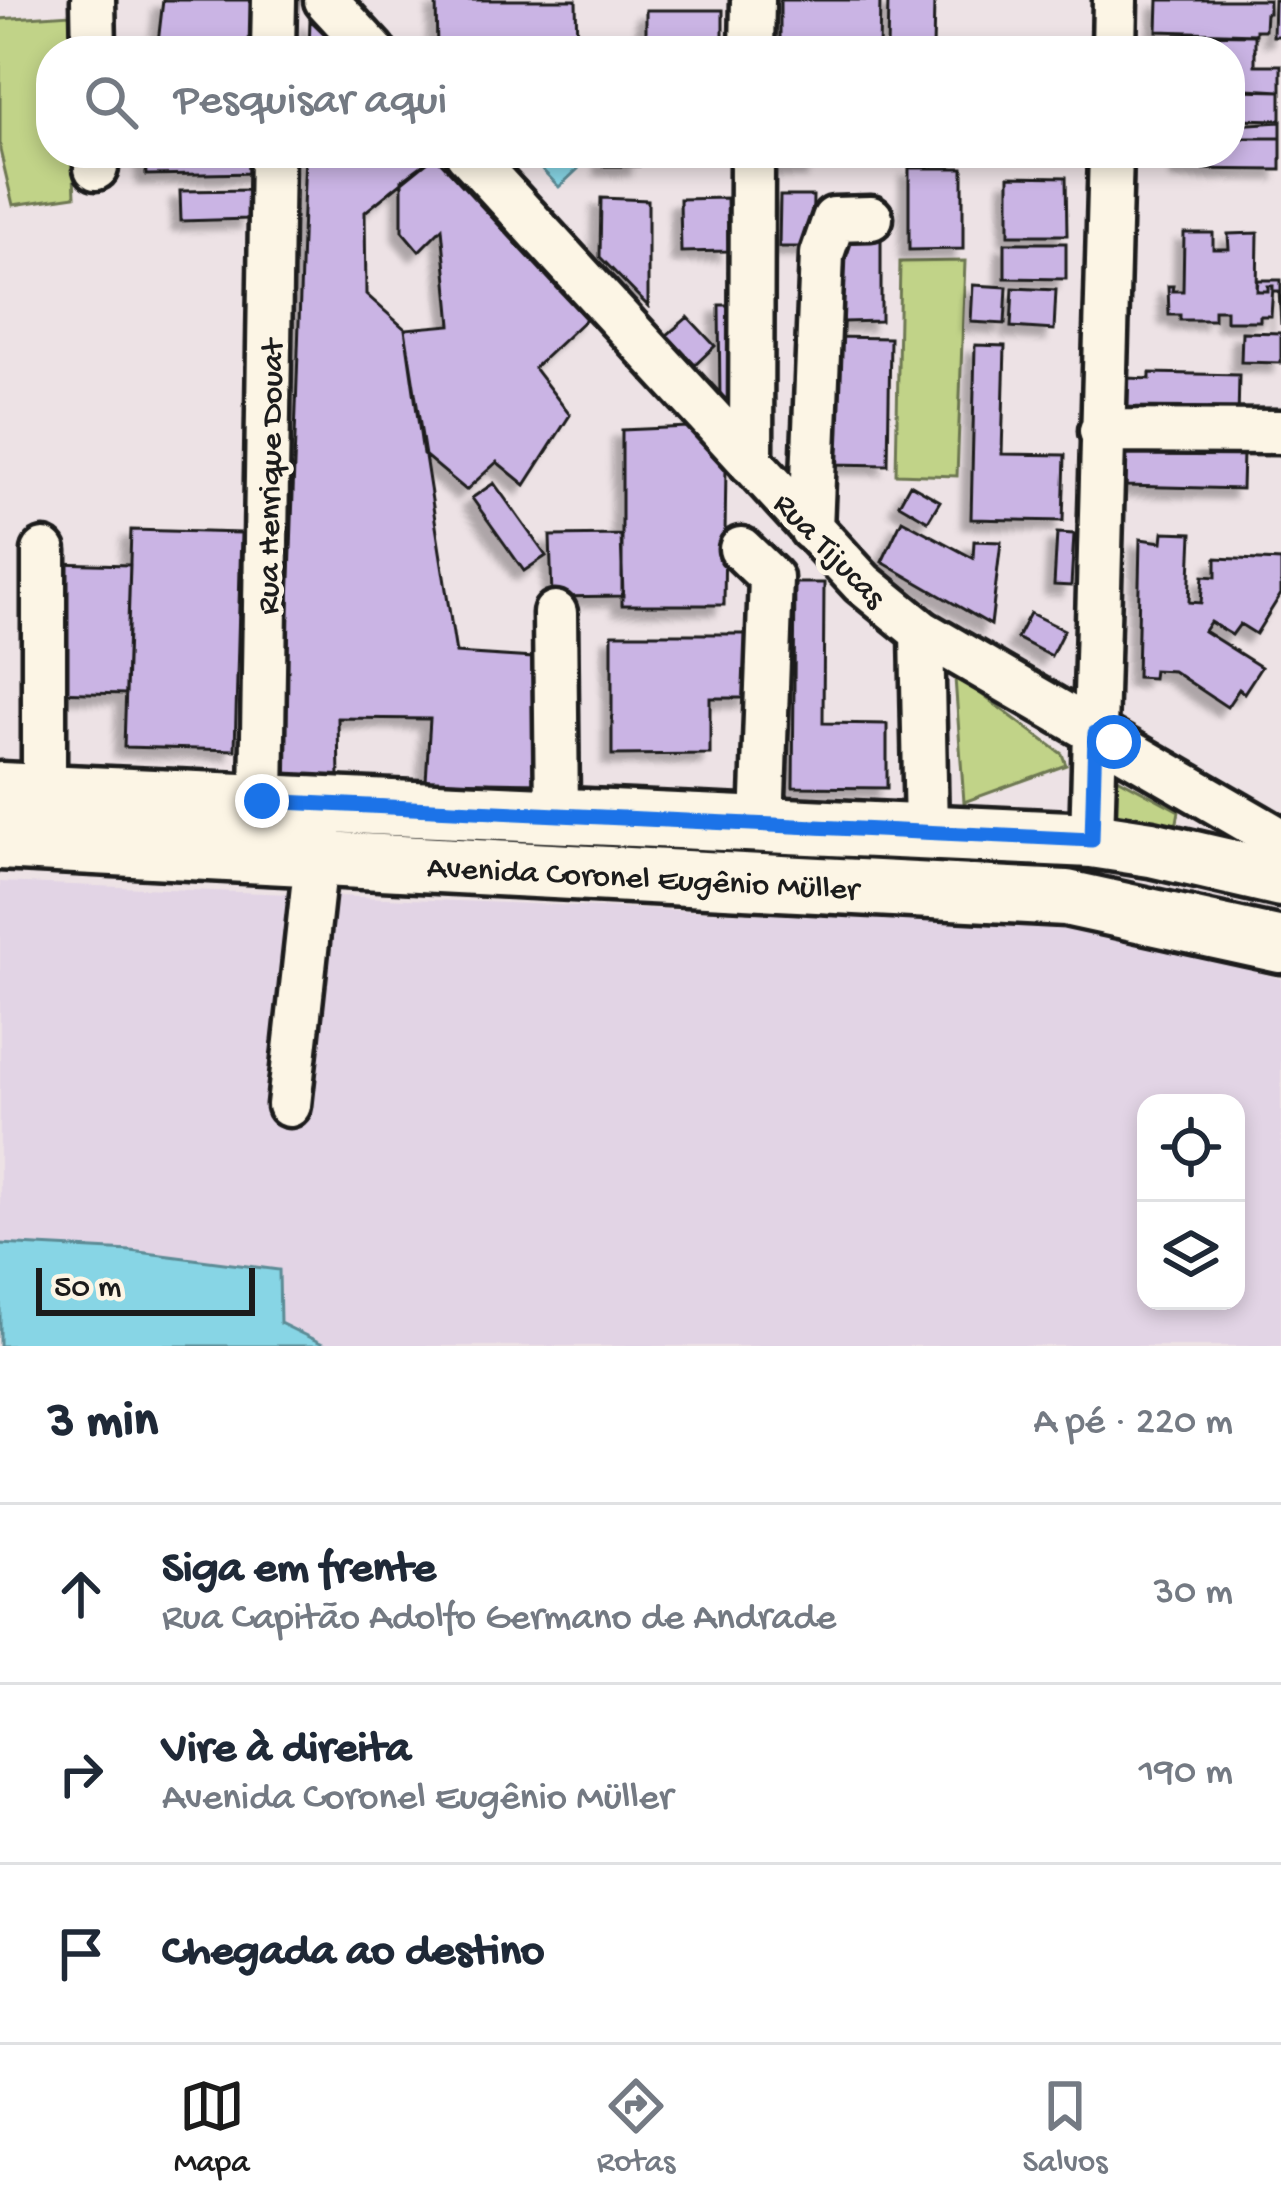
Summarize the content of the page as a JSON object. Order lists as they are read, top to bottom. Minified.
{"streets":{"main road":["Avenida Coronel Eugênio Müller"],"street":["Rua Henrique Douat","Rua Tijucas"]},"crossings":[["Rua Henrique Douat","Avenida Coronel Eugênio Müller"]],"scale_bar":"50 m","page":{"search":"Pesquisar aqui","scale":"50 m","heading":["3 min","A pé · 220 m"],"list":[["Siga em frente","Rua Capitão Adolfo Germano de Andrade","30 m"],["Vire à direita","Avenida Coronel Eugênio Müller","190 m"],"Chegada ao destino"],"nav":["Mapa","Rotas","Salvos"]}}
